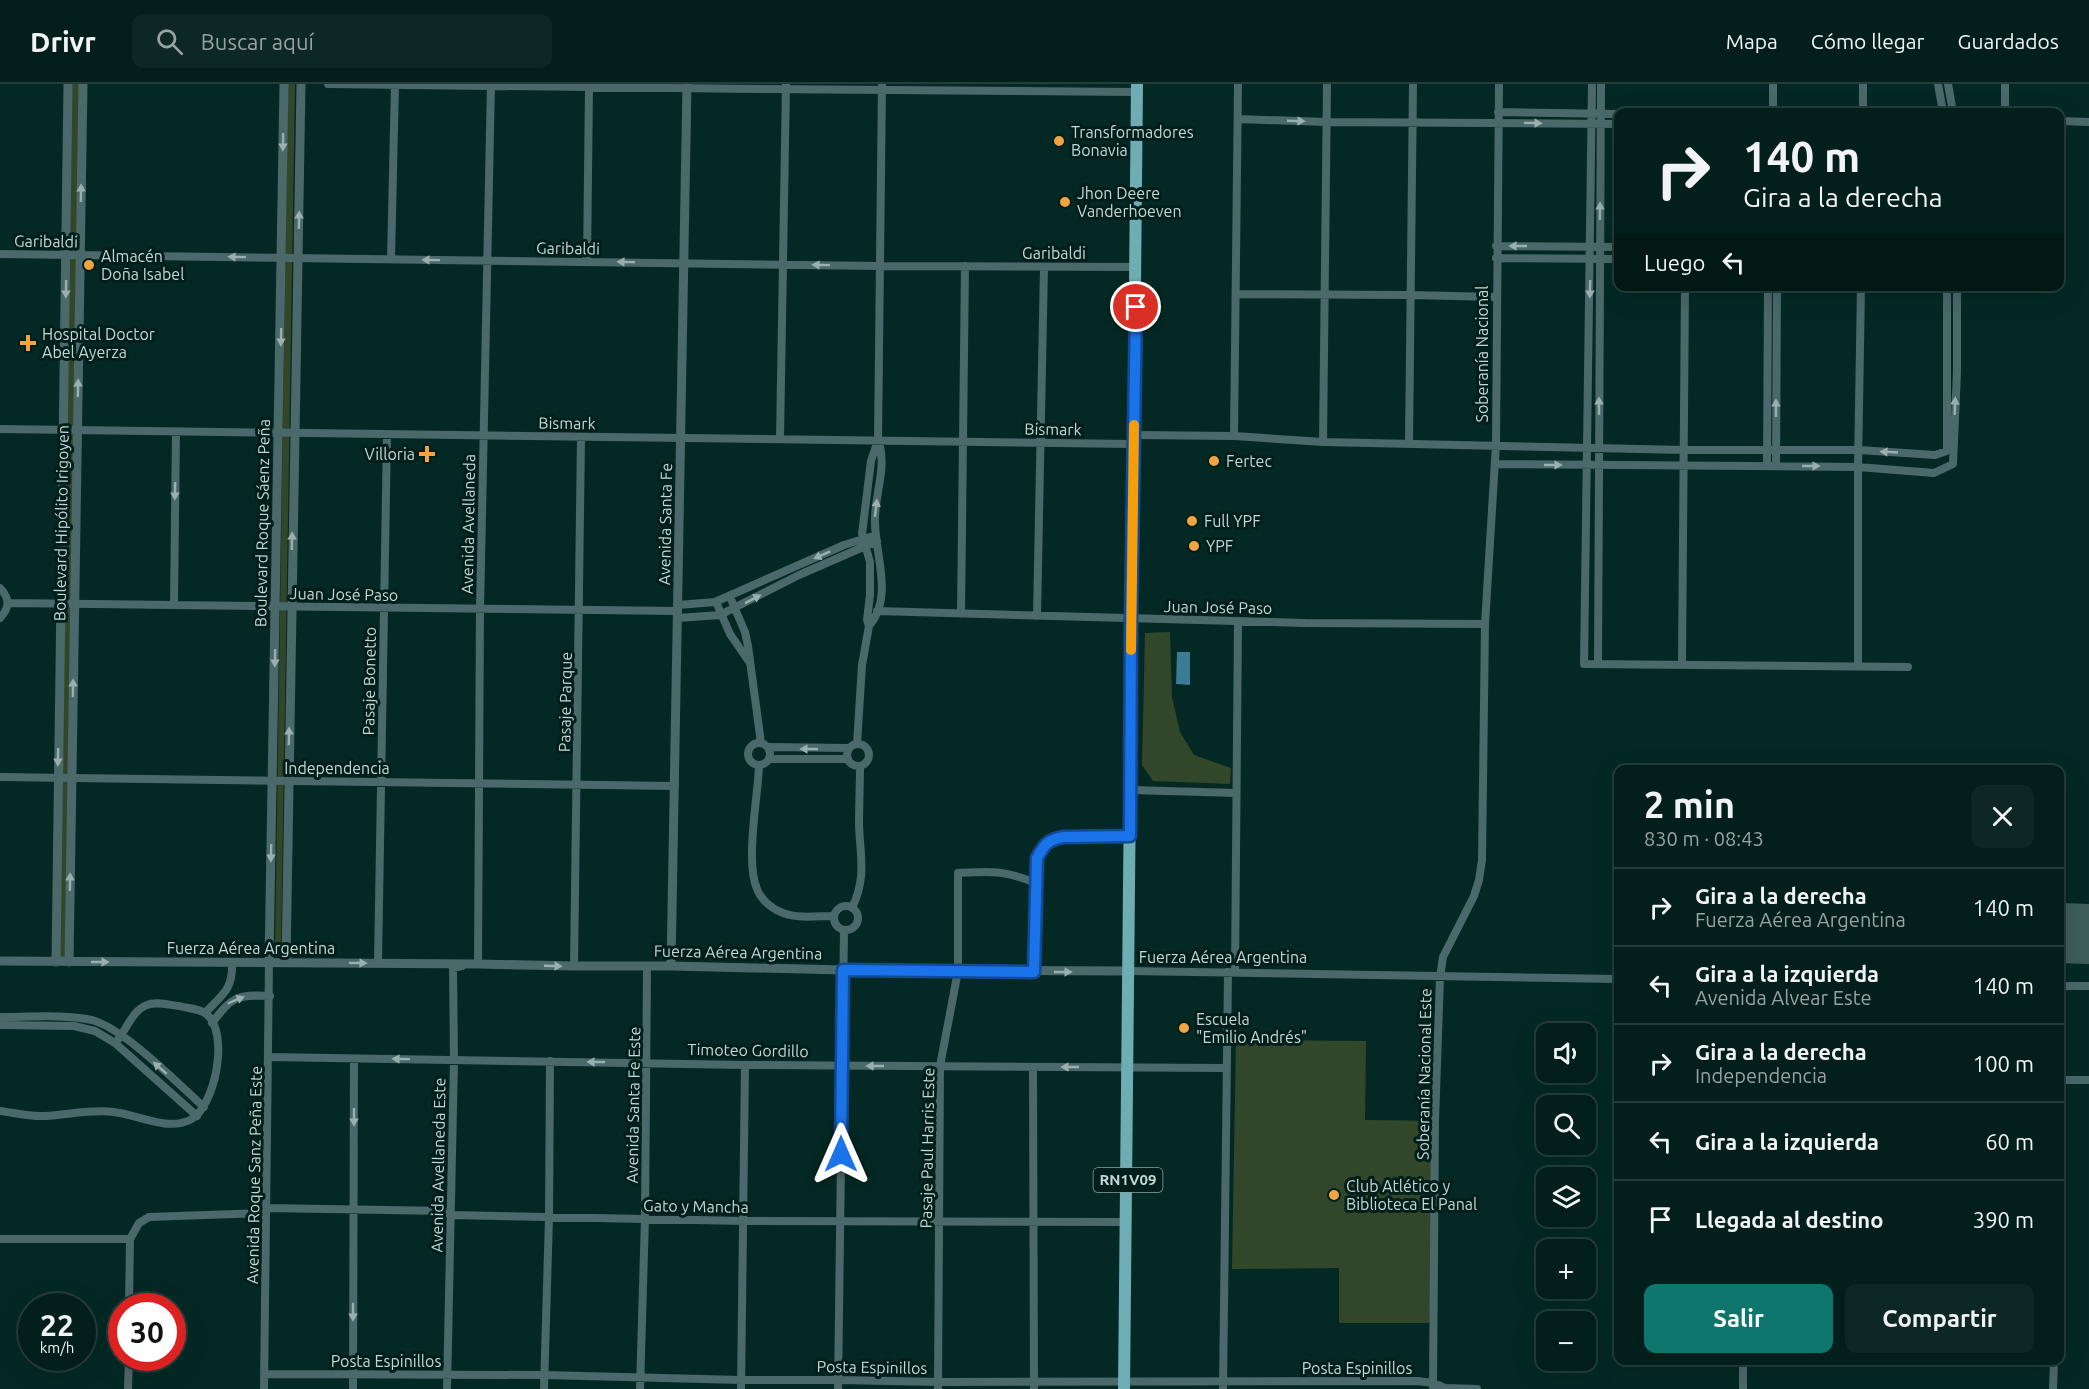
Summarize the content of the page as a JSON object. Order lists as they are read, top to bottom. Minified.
{"streets":{"main road":["RN1V09"],"street":["Garibaldi","Soberanía Nacional","Bismark","Boulevard Hipólito Irigoyen","Boulevard Roque Sáenz Peña","Avenida Avellaneda","Avenida Santa Fe","Juan José Paso","Pasaje Bonetto","Pasaje Parque","Independencia","Fuerza Aérea Argentina","Timoteo Gordillo","Soberanía Nacional Este","Avenida Santa Fe Este","Pasaje Paul Harris Este","Avenida Avellaneda Este","Avenida Roque Sanz Peña Este","Gato y Mancha","Posta Espinillos"]},"crossings":[["Garibaldi","Boulevard Hipólito Irigoyen"],["Garibaldi","Boulevard Roque Sáenz Peña"],["Garibaldi","Avenida Avellaneda"],["Garibaldi","Avenida Santa Fe"],["Garibaldi","RN1V09"],["Soberanía Nacional","Bismark"],["Soberanía Nacional","Juan José Paso"],["Soberanía Nacional","Soberanía Nacional Este"],["Bismark","Boulevard Hipólito Irigoyen"],["Bismark","Boulevard Roque Sáenz Peña"],["Bismark","Avenida Avellaneda"],["Bismark","Avenida Santa Fe"],["Bismark","Pasaje Bonetto"],["Bismark","Pasaje Parque"],["Bismark","RN1V09"],["Boulevard Hipólito Irigoyen","Juan José Paso"],["Boulevard Hipólito Irigoyen","Independencia"],["Boulevard Hipólito Irigoyen","Fuerza Aérea Argentina"],["Boulevard Roque Sáenz Peña","Juan José Paso"],["Boulevard Roque Sáenz Peña","Independencia"],["Boulevard Roque Sáenz Peña","Fuerza Aérea Argentina"],["Boulevard Roque Sáenz Peña","Avenida Roque Sanz Peña Este"],["Avenida Avellaneda","Juan José Paso"],["Avenida Avellaneda","Independencia"],["Avenida Avellaneda","Fuerza Aérea Argentina"],["Avenida Avellaneda","Avenida Avellaneda Este"],["Avenida Santa Fe","Juan José Paso"],["Avenida Santa Fe","Independencia"],["Avenida Santa Fe","Fuerza Aérea Argentina"],["Juan José Paso","Pasaje Bonetto"],["Juan José Paso","Pasaje Parque"],["Juan José Paso","Soberanía Nacional Este"],["Juan José Paso","RN1V09"],["Pasaje Bonetto","Independencia"],["Pasaje Bonetto","Fuerza Aérea Argentina"],["Pasaje Parque","Independencia"],["Pasaje Parque","Fuerza Aérea Argentina"],["Fuerza Aérea Argentina","Soberanía Nacional Este"],["Fuerza Aérea Argentina","Avenida Santa Fe Este"],["Fuerza Aérea Argentina","Pasaje Paul Harris Este"],["Fuerza Aérea Argentina","Avenida Avellaneda Este"],["Fuerza Aérea Argentina","Avenida Roque Sanz Peña Este"],["Fuerza Aérea Argentina","RN1V09"],["Timoteo Gordillo","Avenida Santa Fe Este"],["Timoteo Gordillo","Pasaje Paul Harris Este"],["Timoteo Gordillo","Avenida Avellaneda Este"],["Timoteo Gordillo","Avenida Roque Sanz Peña Este"],["Timoteo Gordillo","RN1V09"],["Soberanía Nacional Este","Posta Espinillos"],["Avenida Santa Fe Este","Gato y Mancha"],["Avenida Santa Fe Este","Posta Espinillos"],["Pasaje Paul Harris Este","Gato y Mancha"],["Pasaje Paul Harris Este","Posta Espinillos"],["Avenida Avellaneda Este","Gato y Mancha"],["Avenida Avellaneda Este","Posta Espinillos"],["Avenida Roque Sanz Peña Este","Gato y Mancha"],["Avenida Roque Sanz Peña Este","Posta Espinillos"],["RN1V09","Gato y Mancha"],["RN1V09","Posta Espinillos"]],"one_way":["Garibaldi","Timoteo Gordillo"],"places":{"other":["Transformadores Bonavia","Jhon Deere Vanderhoeven","Almacén Doña Isabel","Fertec","Full YPF","YPF","Escuela \"Emilio Andrés\"","Club Atlético y Biblioteca El Panal"],"health":["Hospital Doctor Abel Ayerza","Villoria"]},"page":{"header":"Drivr","search":"Buscar aquí","nav":["Mapa","Cómo llegar","Guardados"],"turn":["140 m","Gira a la derecha"],"then":"Luego","heading":["2 min","830 m · 08:43"],"list":[{"name":"Gira a la derecha","note":"Fuerza Aérea Argentina","value":"140 m"},{"name":"Gira a la izquierda","note":"Avenida Alvear Este","value":"140 m"},{"name":"Gira a la derecha","note":"Independencia","value":"100 m"},{"name":"Gira a la izquierda","value":"60 m"},{"name":"Llegada al destino","value":"390 m"}],"map_buttons":["+","−"],"buttons":["Salir","Compartir"],"speed":"22 km/h","limit":"30"}}
